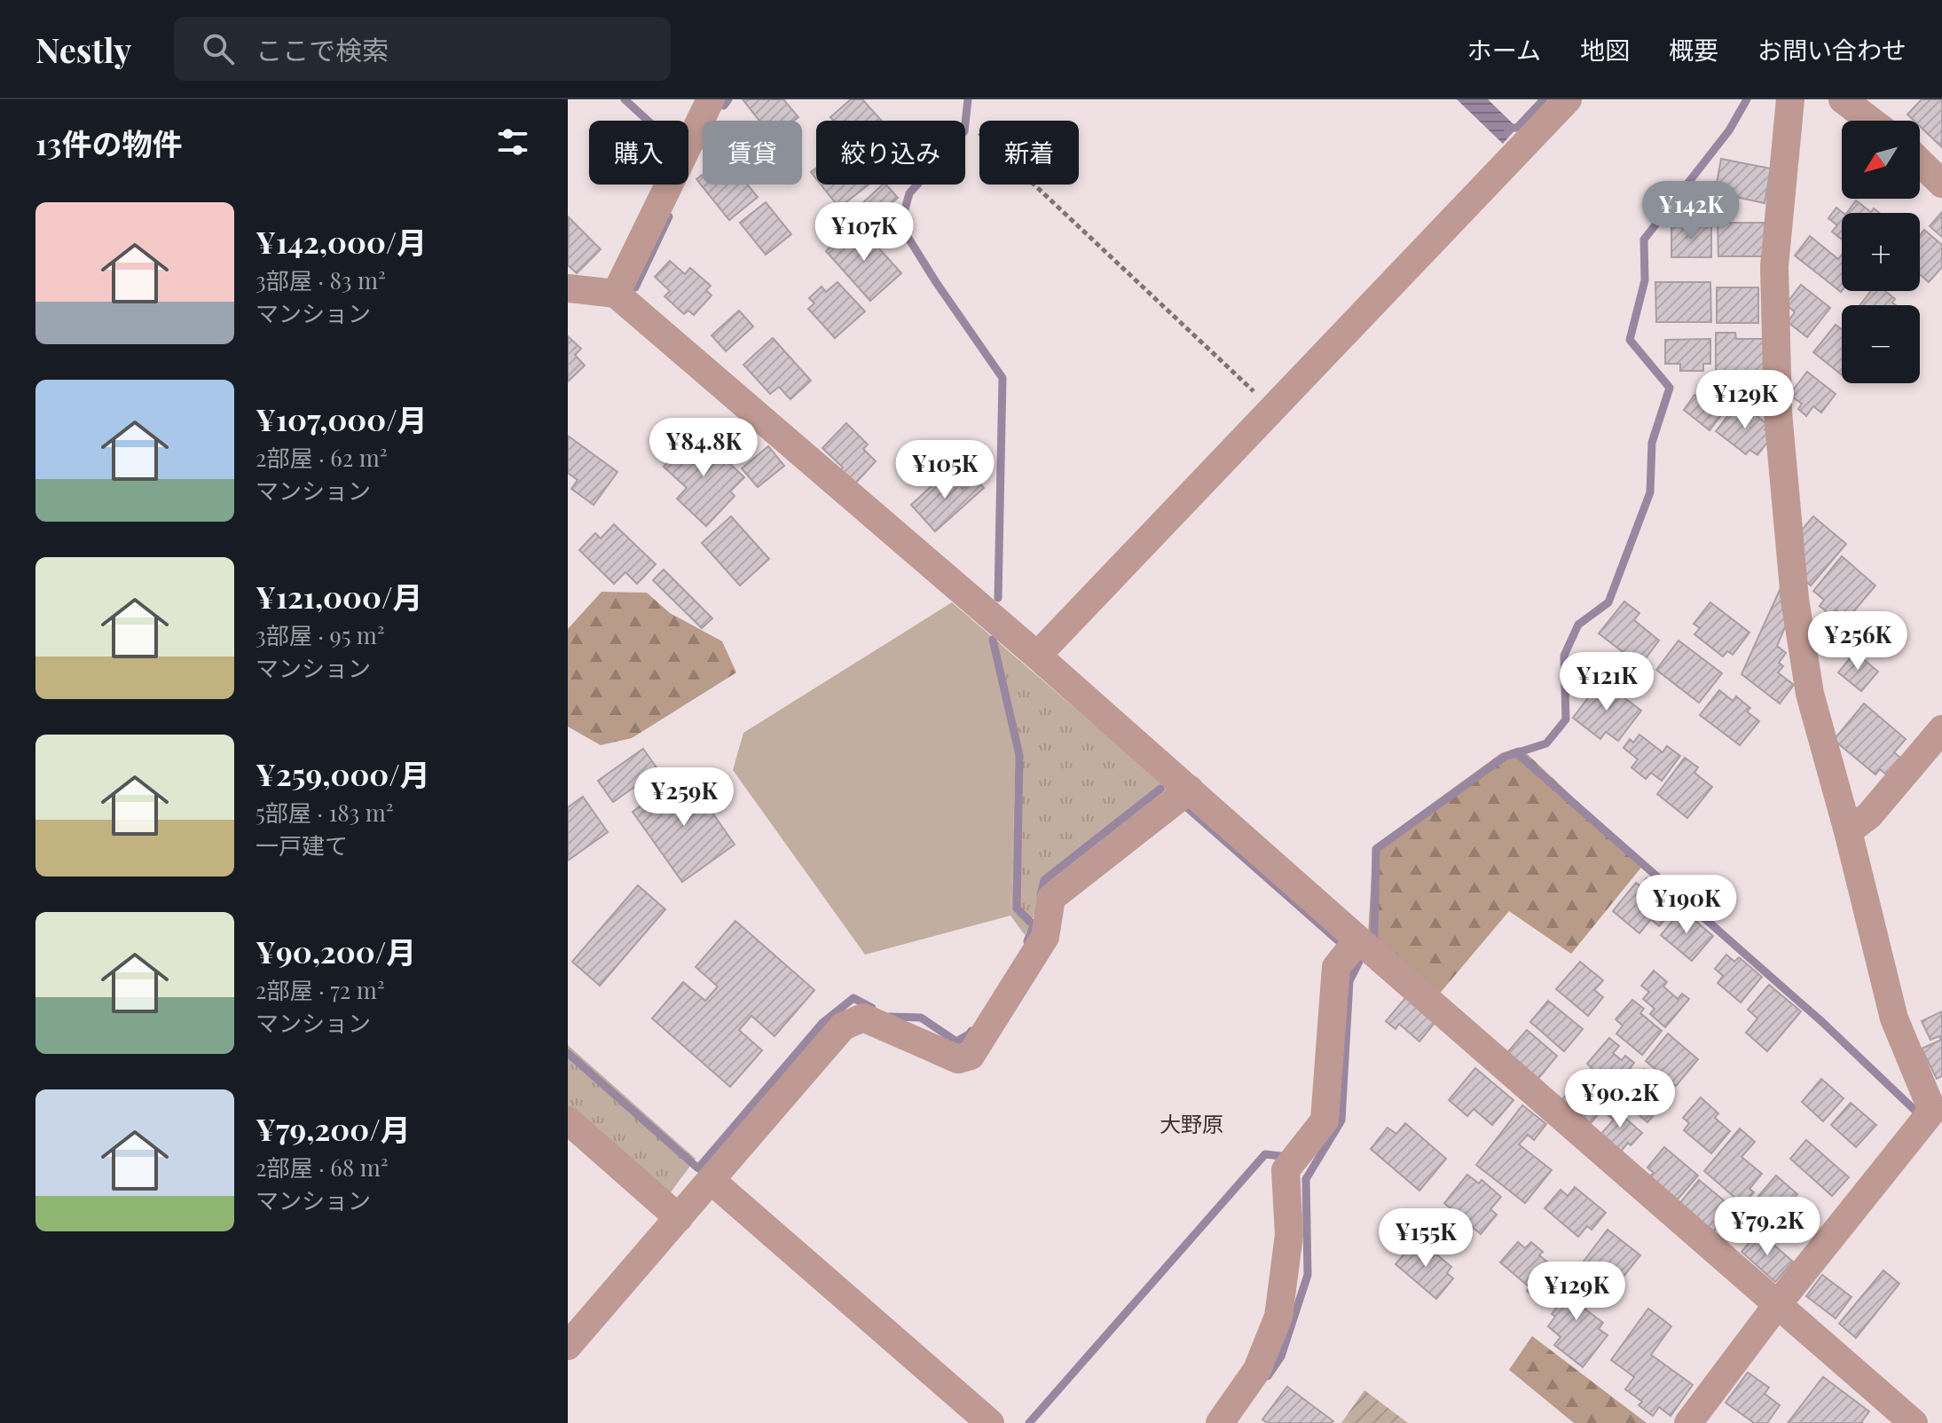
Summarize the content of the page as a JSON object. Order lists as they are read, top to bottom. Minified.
{"districts":["大野原"],"north":"bottom left","page":{"header":"Nestly","search":"ここで検索","nav":["ホーム","地図","概要","お問い合わせ"],"heading":"13件の物件","map_buttons":["+","−"],"chip":["購入","賃貸","絞り込み","新着"],"price":["¥142K","¥107K","¥129K","¥84.8K","¥105K","¥256K","¥121K","¥259K","¥190K","¥90.2K","¥79.2K","¥155K","¥129K"],"list":[{"name":"¥142,000/月","note":"3部屋 · 83 m² · マンション"},{"name":"¥107,000/月","note":"2部屋 · 62 m² · マンション"},{"name":"¥121,000/月","note":"3部屋 · 95 m² · マンション"},{"name":"¥259,000/月","note":"5部屋 · 183 m² · 一戸建て"},{"name":"¥90,200/月","note":"2部屋 · 72 m² · マンション"},{"name":"¥79,200/月","note":"2部屋 · 68 m² · マンション"}]}}
